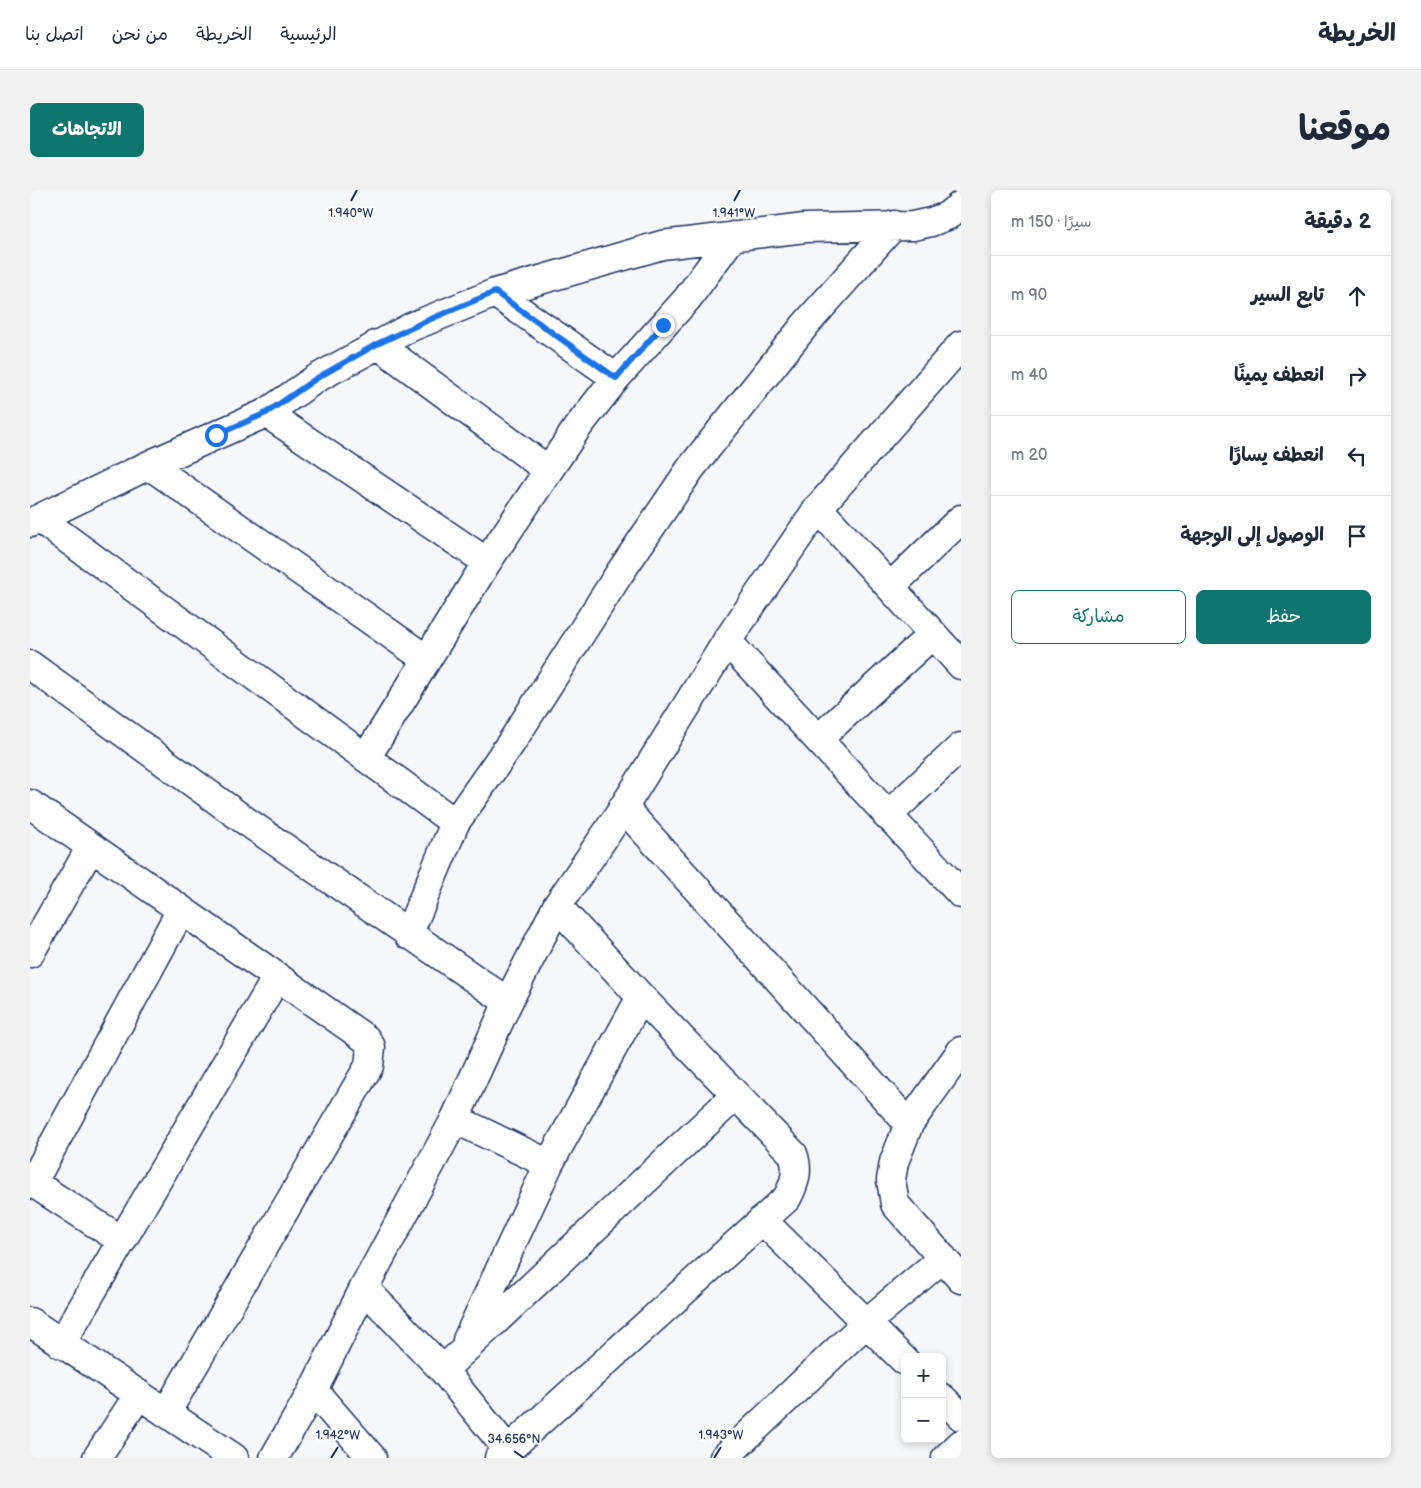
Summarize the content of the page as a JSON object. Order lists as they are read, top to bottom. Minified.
{"page":{"header":"الخريطة","nav":["الرئيسية","الخريطة","من نحن","اتصل بنا"],"title":"موقعنا","buttons":["الاتجاهات",["حفظ","مشاركة"]],"heading":["2 دقيقة","سيرًا · 150 m"],"list":[["تابع السير","90 m"],["انعطف يمينًا","40 m"],["انعطف يسارًا","20 m"],"الوصول إلى الوجهة"],"map_buttons":["+","−"]},"coordinates":["1.940°W","1.941°W","1.942°W","1.943°W","34.656°N"]}
